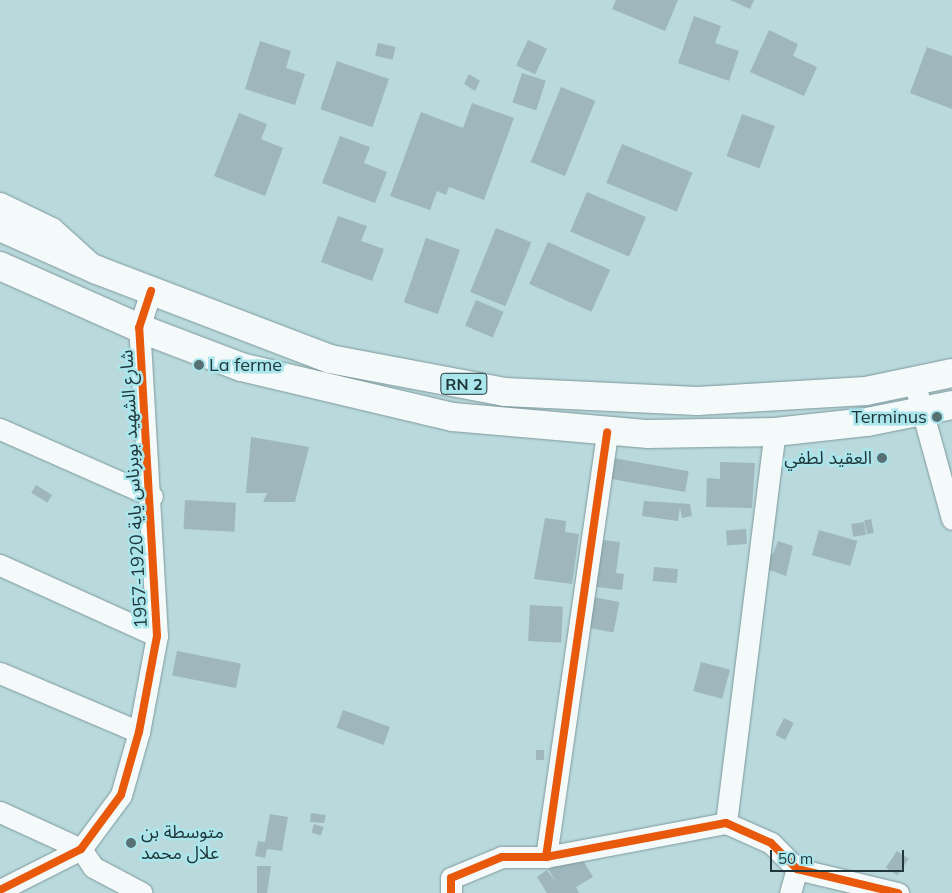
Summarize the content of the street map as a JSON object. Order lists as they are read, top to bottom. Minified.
{"streets":{"highway":["RN 2"],"street":["شارع الشهيد بوبرناس ياية 1920-1957"]},"crossings":[["RN 2","شارع الشهيد بوبرناس ياية 1920-1957"]],"places":["La ferme","Terminus","العقيد لطفي","متوسطة بن علال محمد"],"scale_bar":"50 m"}
